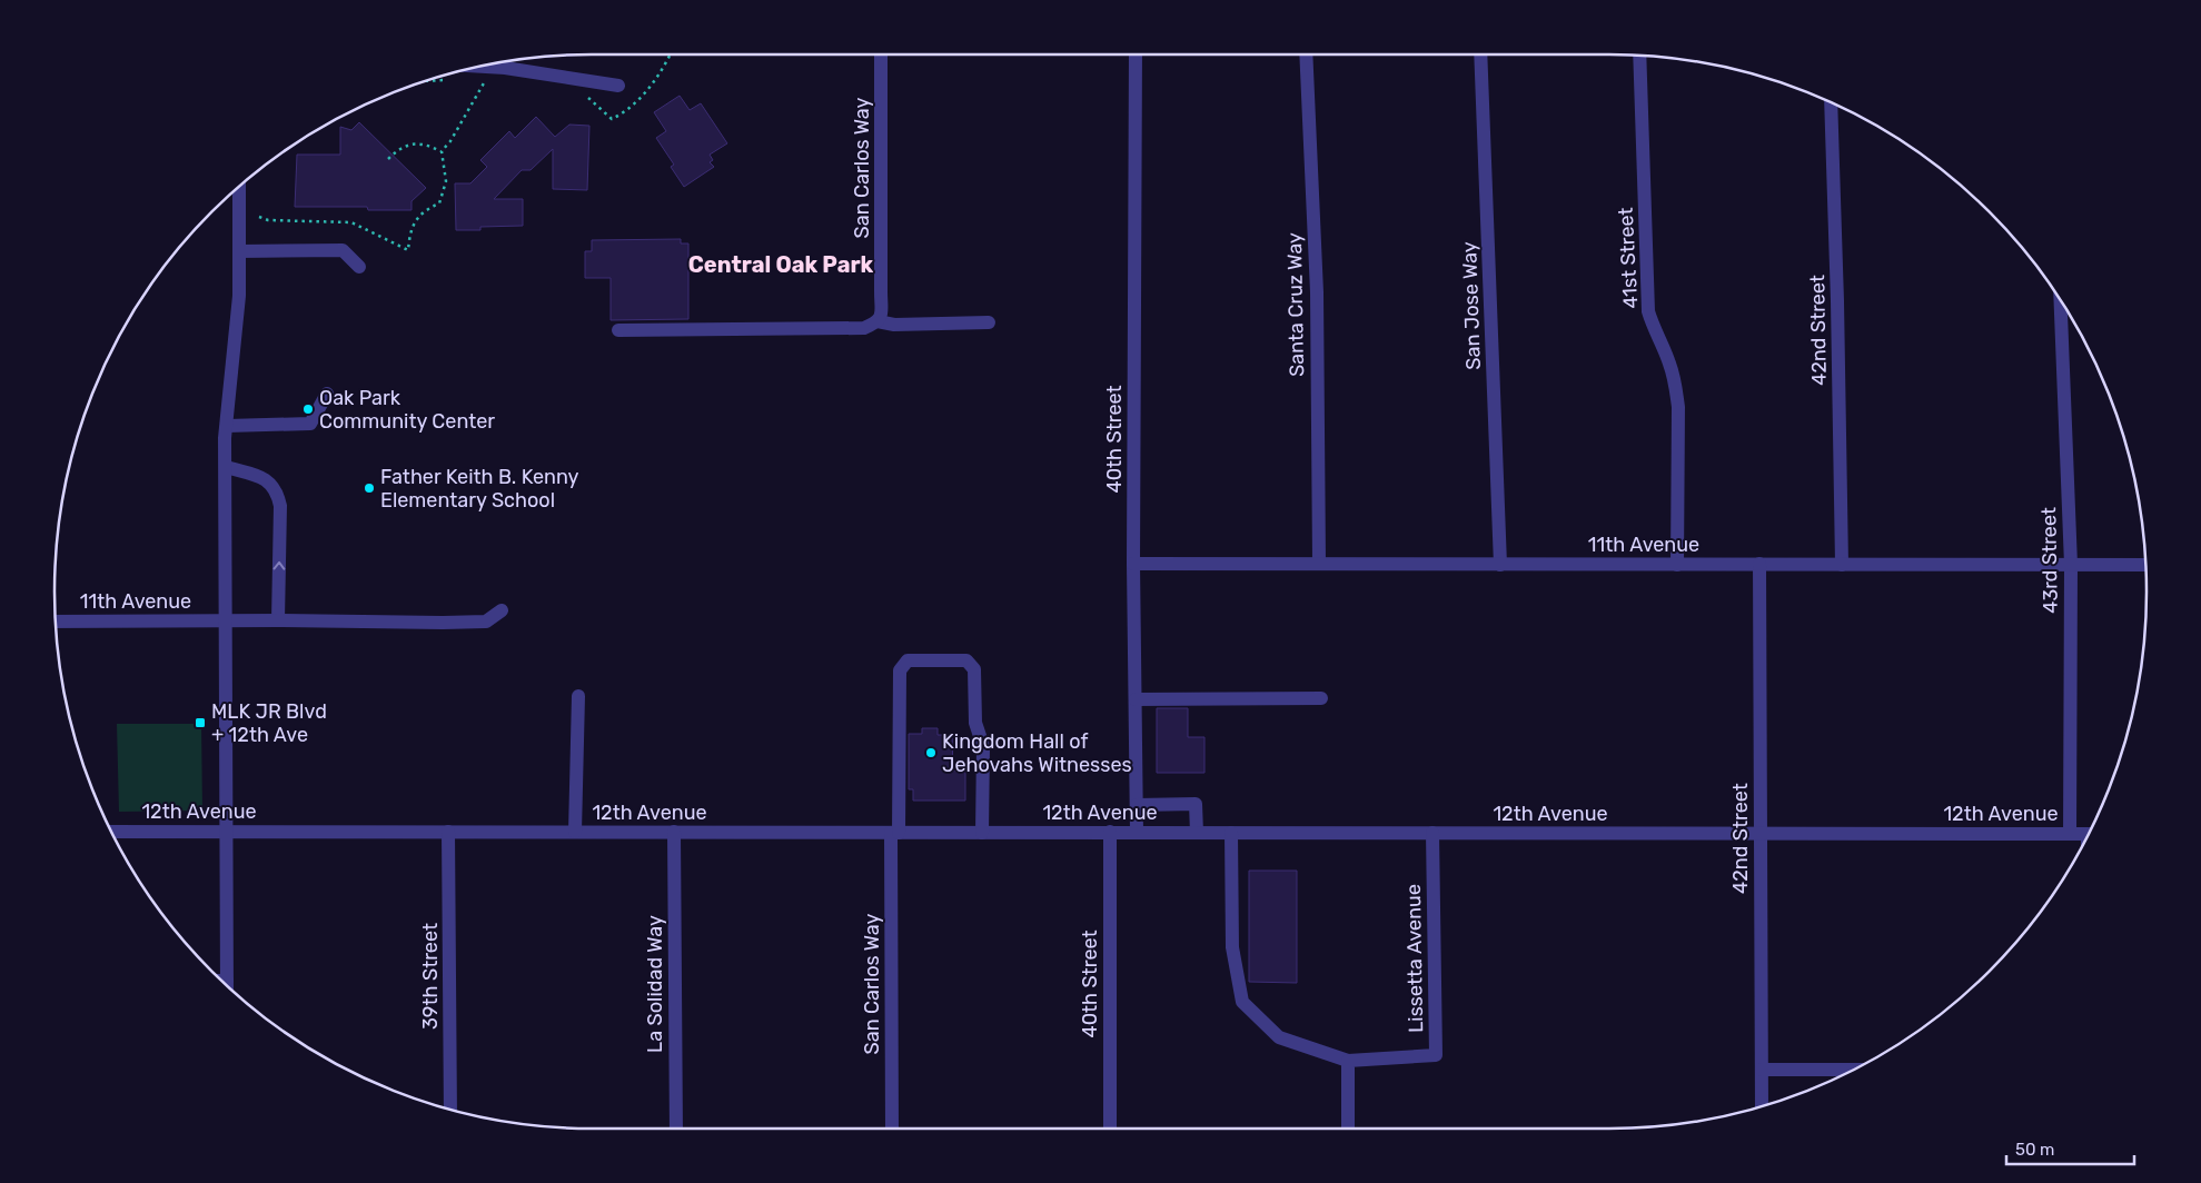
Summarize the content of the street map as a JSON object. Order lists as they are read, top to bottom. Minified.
{"streets":{"street":["San Carlos Way","41st Street","Santa Cruz Way","San Jose Way","42nd Street","40th Street","11th Avenue","43rd Street","12th Avenue","Lissetta Avenue","39th Street","La Solidad Way"]},"crossings":[["San Carlos Way","12th Avenue"],["41st Street","11th Avenue"],["Santa Cruz Way","11th Avenue"],["San Jose Way","11th Avenue"],["42nd Street","11th Avenue"],["42nd Street","12th Avenue"],["40th Street","11th Avenue"],["40th Street","12th Avenue"],["11th Avenue","43rd Street"],["43rd Street","12th Avenue"],["12th Avenue","Lissetta Avenue"],["12th Avenue","39th Street"],["12th Avenue","La Solidad Way"]],"districts":["Central Oak Park"],"places":{"other":["Oak Park Community Center","Father Keith B. Kenny Elementary School","Kingdom Hall of Jehovahs Witnesses"],"transit":["MLK JR Blvd + 12th Ave"]},"scale_bar":"50 m"}
